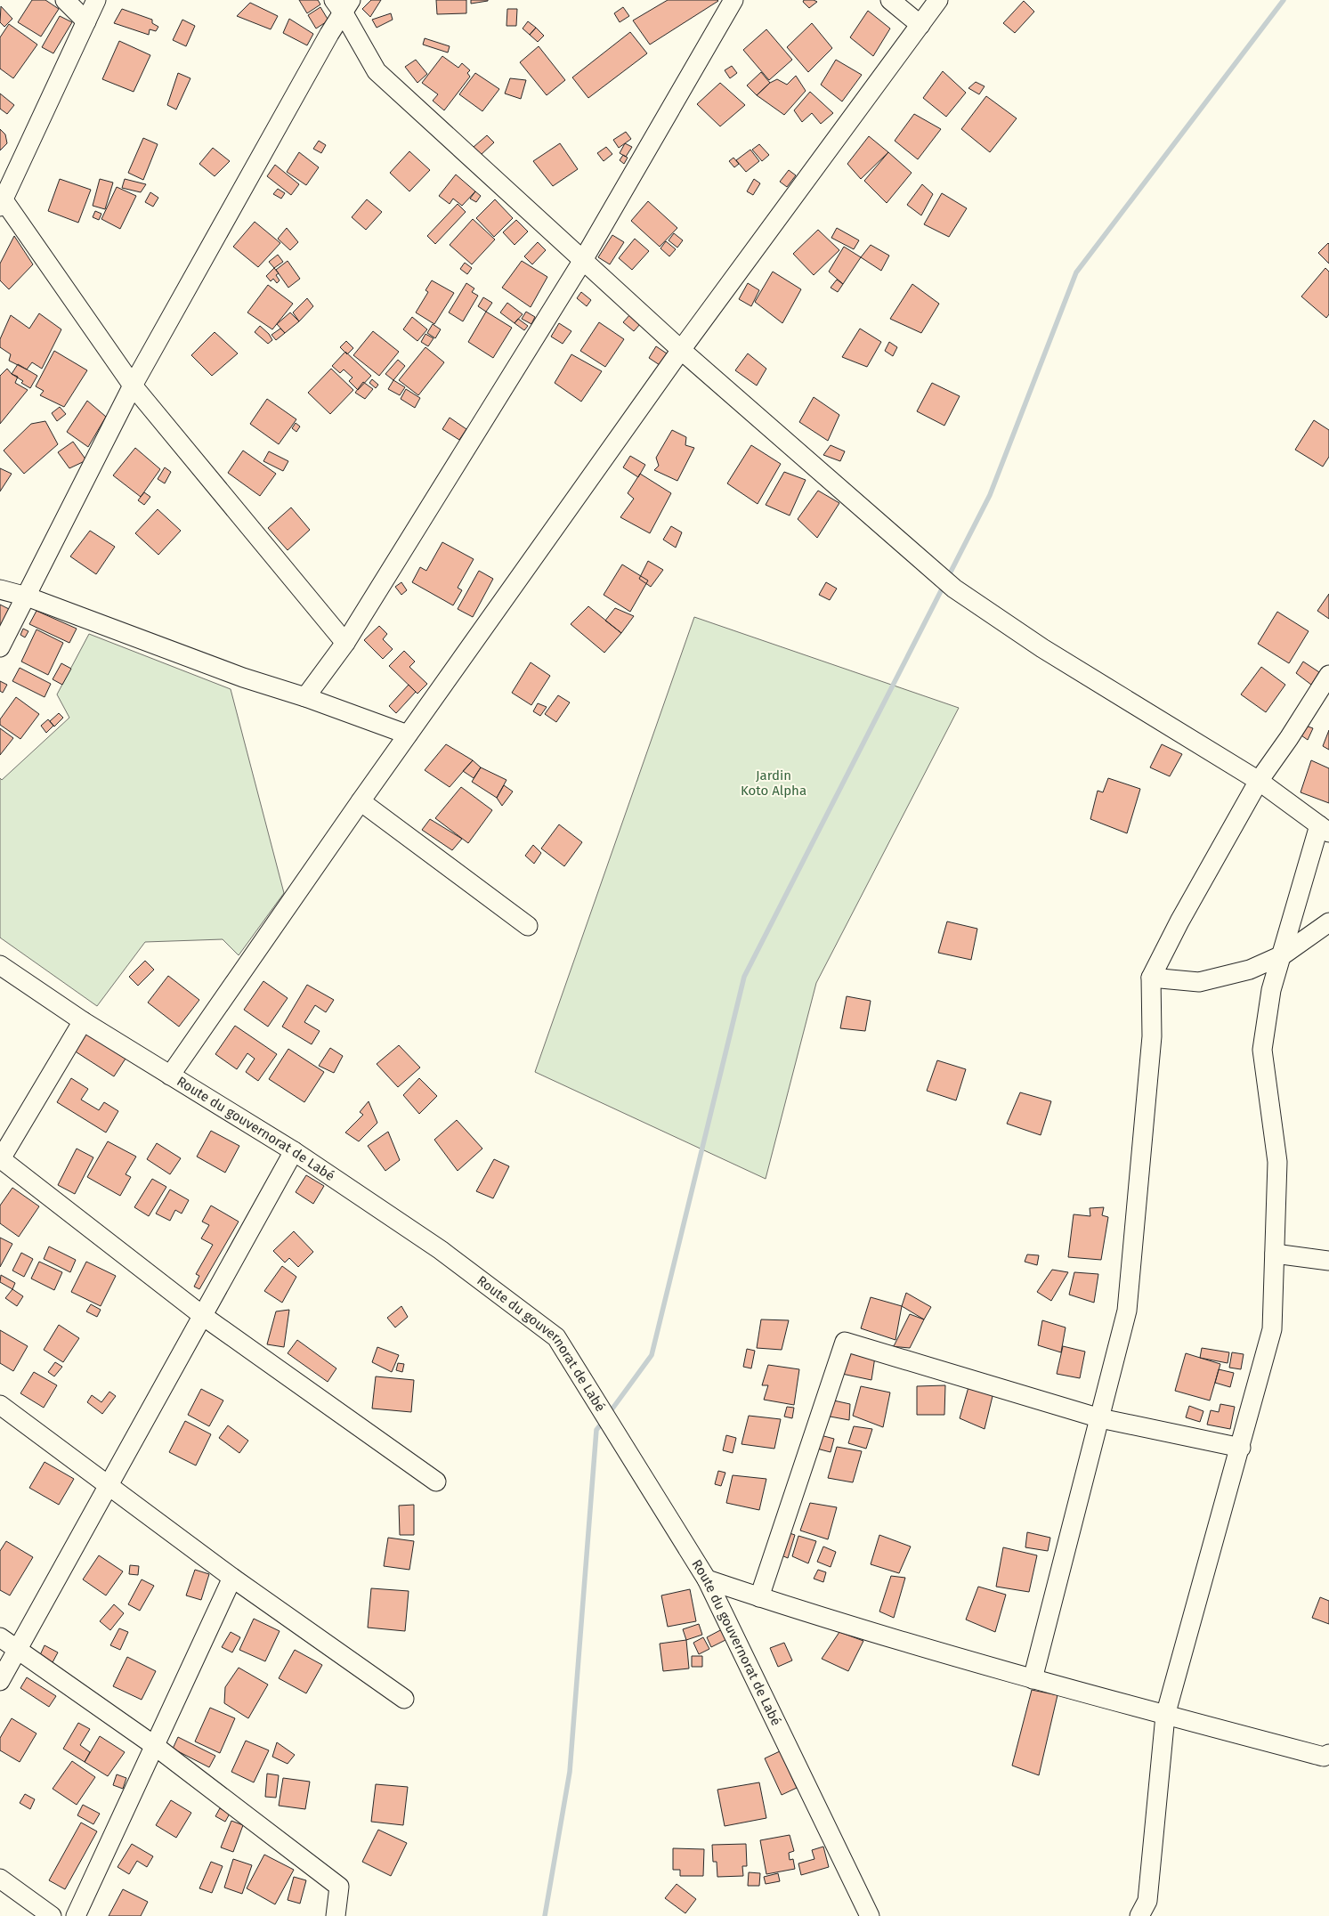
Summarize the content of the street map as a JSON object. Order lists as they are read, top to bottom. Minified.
{"streets":{"street":["Route du gouvernorat de Labé"]},"parks":["Jardin Koto Alpha"]}
